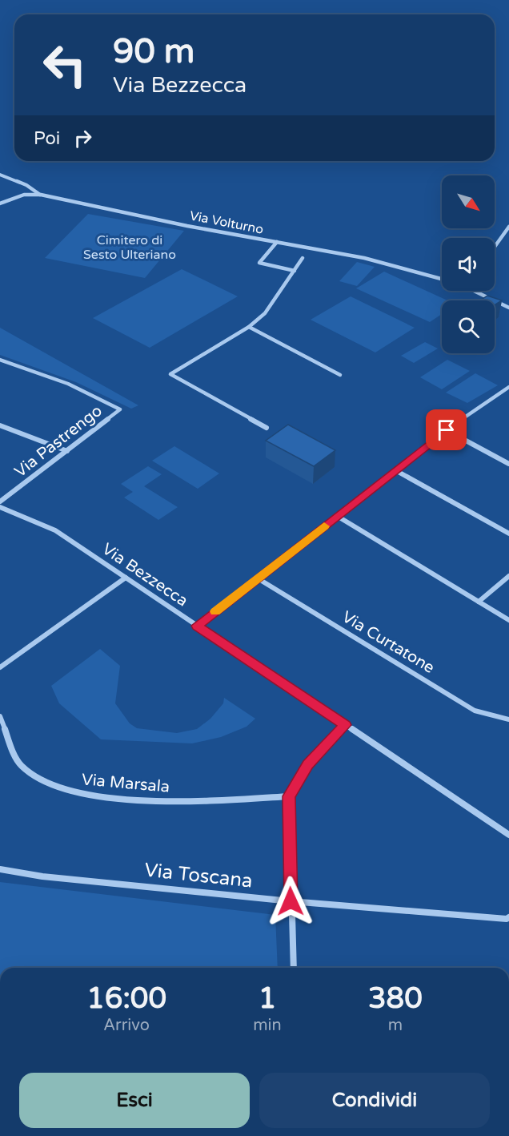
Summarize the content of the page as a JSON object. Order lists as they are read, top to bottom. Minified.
{"streets":{"street":["Via Volturno","Via Pastrengo","Via Bezzecca","Via Curtatone","Via Marsala","Via Toscana"]},"parks":["Cimitero di Sesto Ulteriano"],"north":"bottom right","page":{"turn":["90 m","Via Bezzecca"],"then":"Poi","eta":["16:00","Arrivo","1","min","380","m"],"buttons":["Esci","Condividi"]}}
